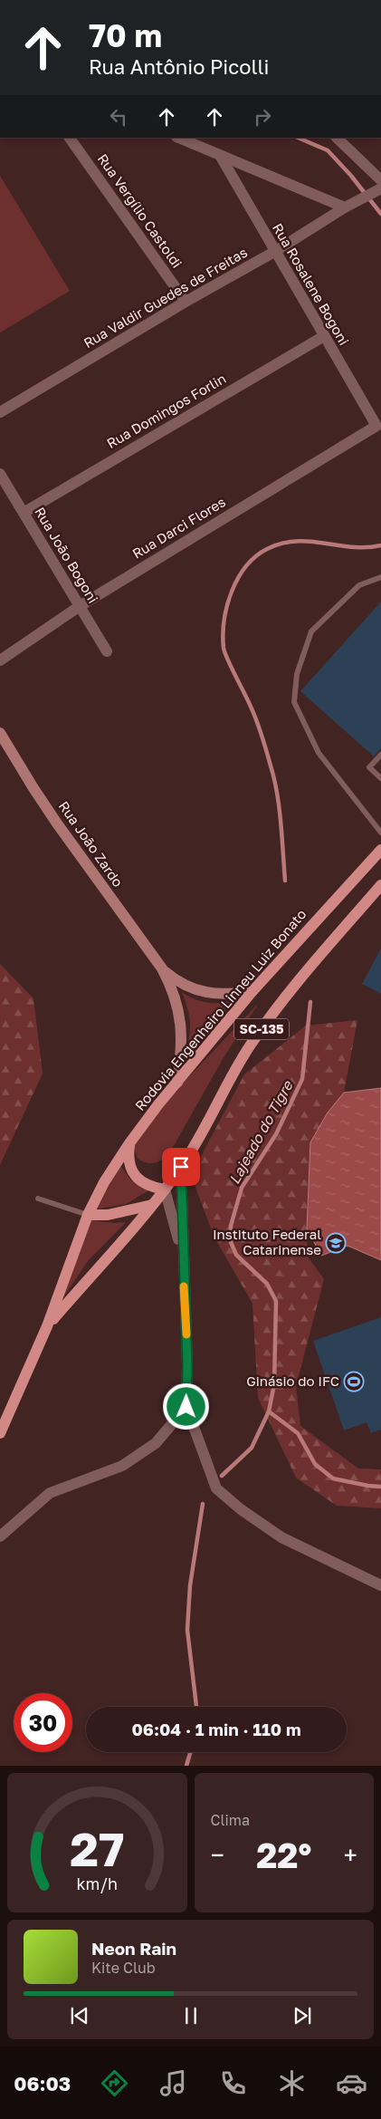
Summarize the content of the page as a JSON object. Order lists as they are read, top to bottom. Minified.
{"streets":{"main road":["Rua João Zardo","Rodovia Engenheiro Linneu Luiz Bonato","SC-135"],"street":["Rua Vergílio Castoldi","Rua Rosalene Bogoni","Rua Valdir Guedes de Freitas","Rua Domingos Forlin","Rua Darci Flores","Rua João Bogoni"]},"crossings":[["Rua Vergílio Castoldi","Rua Valdir Guedes de Freitas"],["Rua Rosalene Bogoni","Rua Valdir Guedes de Freitas"],["Rua Rosalene Bogoni","Rua Domingos Forlin"],["Rua Rosalene Bogoni","Rua Darci Flores"],["Rua Domingos Forlin","Rua João Bogoni"],["Rua Darci Flores","Rua João Bogoni"],["Rua João Zardo","Rodovia Engenheiro Linneu Luiz Bonato"]],"water":["Lajeado do Tigre"],"places":{"school or university":["Instituto Federal Catarinense"],"sports":["Ginásio do IFC"]},"page":{"turn":["70 m","Rua Antônio Picolli"],"limit":"30","trip":"06:04 · 1 min · 110 m","tile":"Clima","heat":["−","22°","+"],"song":["Neon Rain","Kite Club"],"tabs":"06:03","gauge":["27","km/h"]}}
